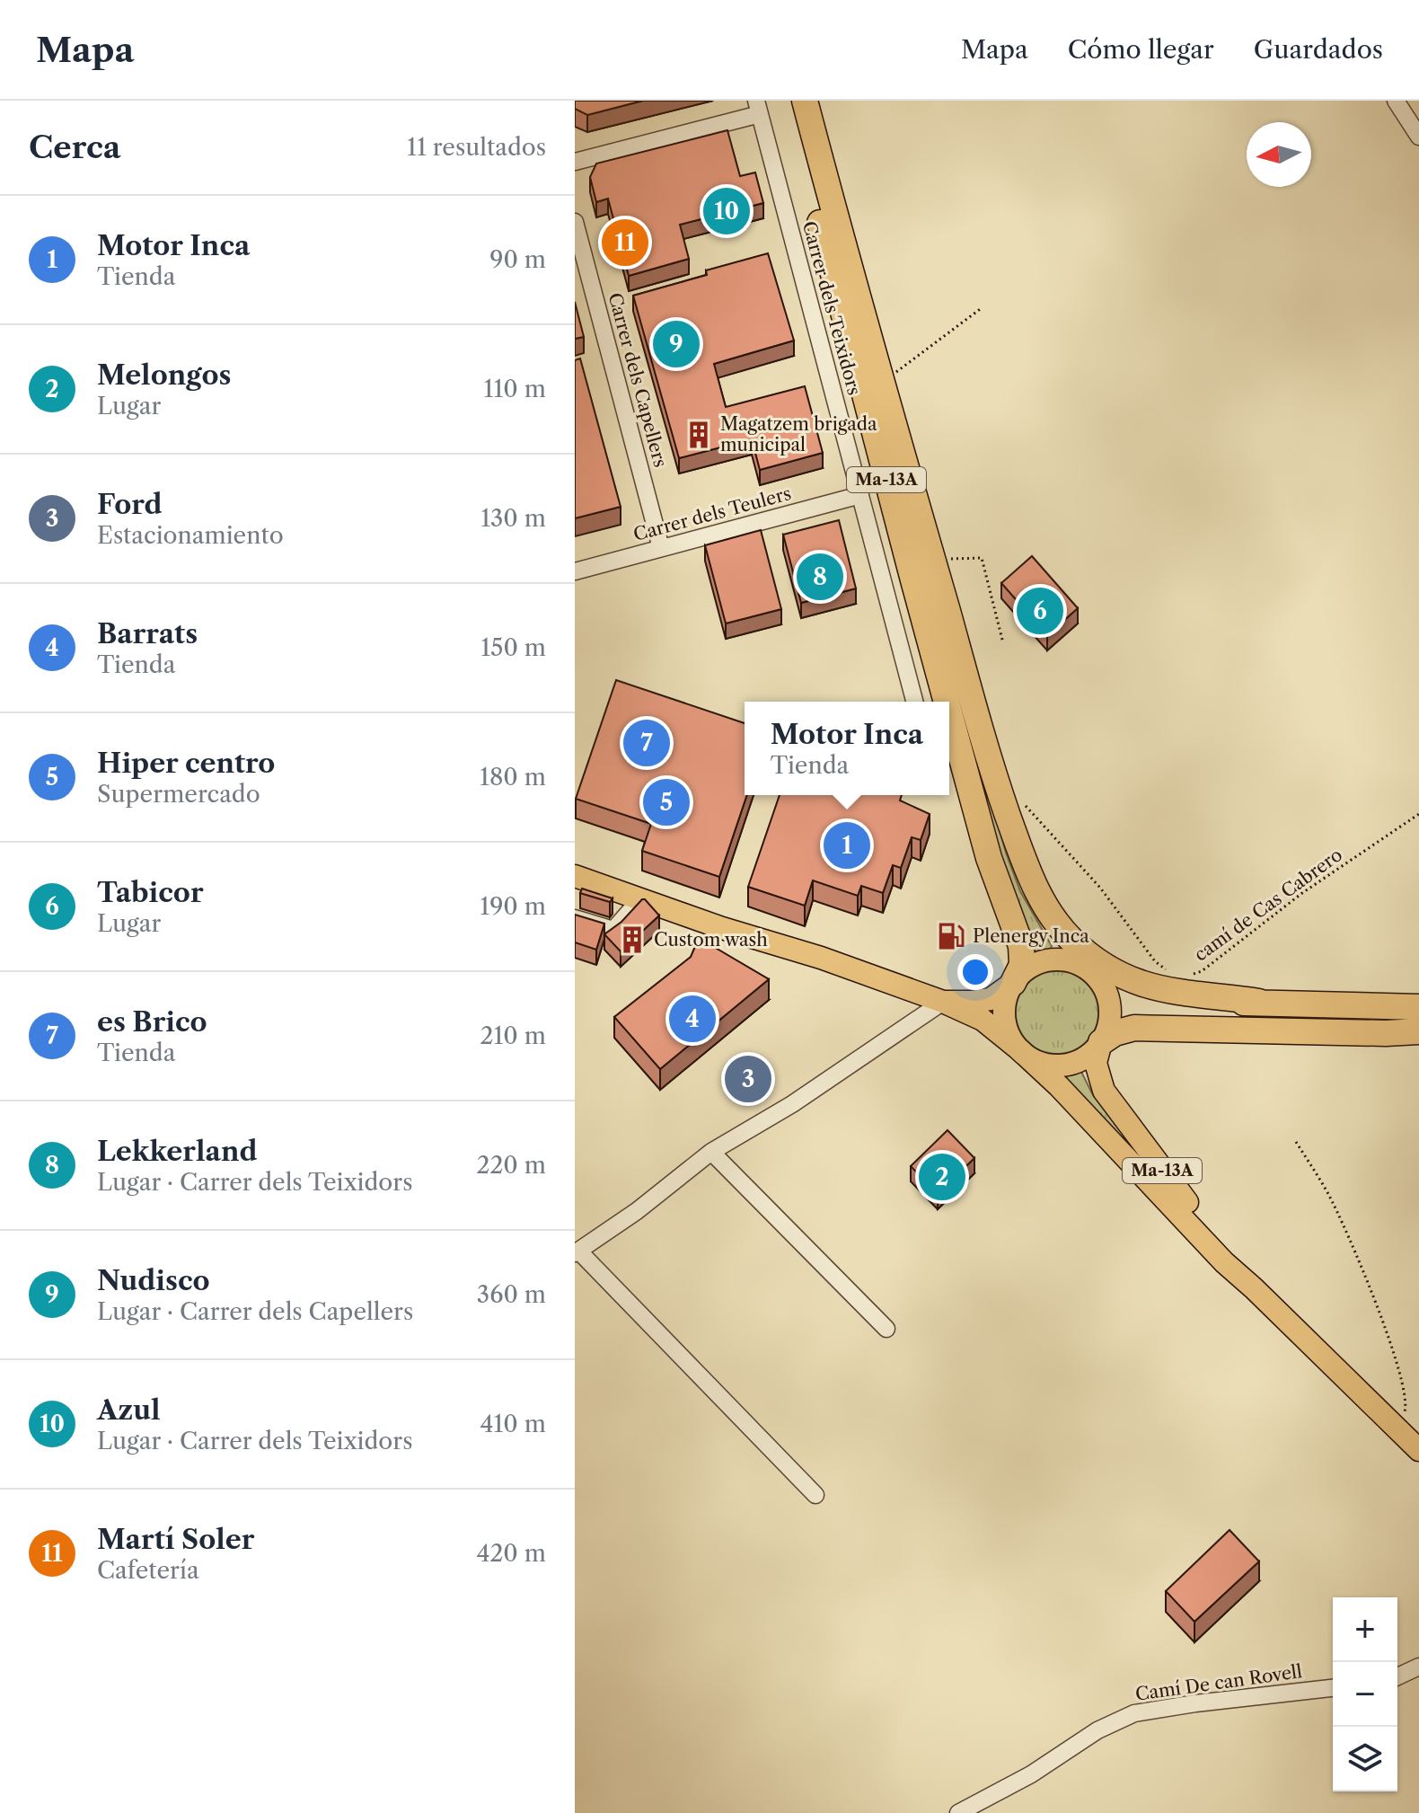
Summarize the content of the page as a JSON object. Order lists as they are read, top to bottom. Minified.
{"streets":{"highway":["Ma-13A"],"street":["Carrer dels Teixidors","Carrer dels Capellers","Carrer dels Teulers","Camí De can Rovell"],"path":["camí de Cas Cabrero"]},"crossings":[["Carrer dels Teixidors","Carrer dels Teulers"],["Carrer dels Capellers","Carrer dels Teulers"]],"places":{"building":["Magatzem brigada municipal","Custom wash"],"fuel station":["Plenergy Inca"]},"north":"left","page":{"header":"Mapa","nav":["Mapa","Cómo llegar","Guardados"],"heading":["Cerca","11 resultados"],"pins":["10","11","9","8","6","7","5","1","4","3","2"],"list":[{"mark":"1","name":"Motor Inca","note":"Tienda","value":"90 m"},{"mark":"2","name":"Melongos","note":"Lugar","value":"110 m"},{"mark":"3","name":"Ford","note":"Estacionamiento","value":"130 m"},{"mark":"4","name":"Barrats","note":"Tienda","value":"150 m"},{"mark":"5","name":"Hiper centro","note":"Supermercado","value":"180 m"},{"mark":"6","name":"Tabicor","note":"Lugar","value":"190 m"},{"mark":"7","name":"es Brico","note":"Tienda","value":"210 m"},{"mark":"8","name":"Lekkerland","note":"Lugar · Carrer dels Teixidors","value":"220 m"},{"mark":"9","name":"Nudisco","note":"Lugar · Carrer dels Capellers","value":"360 m"},{"mark":"10","name":"Azul","note":"Lugar · Carrer dels Teixidors","value":"410 m"},{"mark":"11","name":"Martí Soler","note":"Cafetería","value":"420 m"}],"popup":["Motor Inca","Tienda"],"map_buttons":["+","−"]}}
